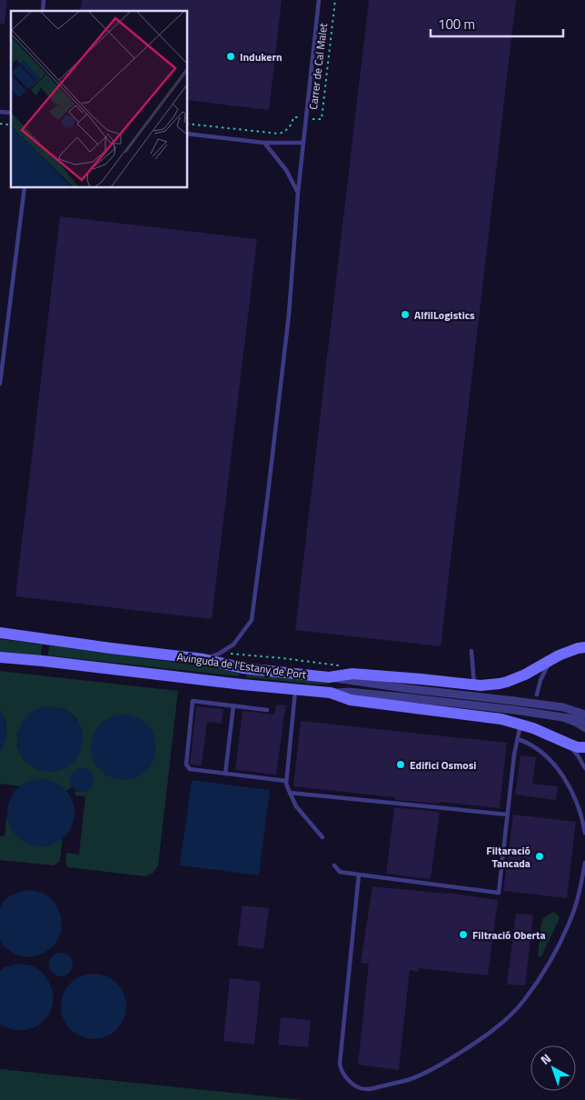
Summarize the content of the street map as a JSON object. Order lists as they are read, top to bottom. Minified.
{"streets":{"street":["Avinguda de l'Estany de Port"],"lane":["Carrer de Cal Malet"]},"crossings":[["Carrer de Cal Malet","Avinguda de l'Estany de Port"]],"places":["Indukern","AlfilLogistics","Edifici Osmosi","Filtaració Tancada","Filtració Oberta"],"scale_bar":"100 m","north":"top left"}
